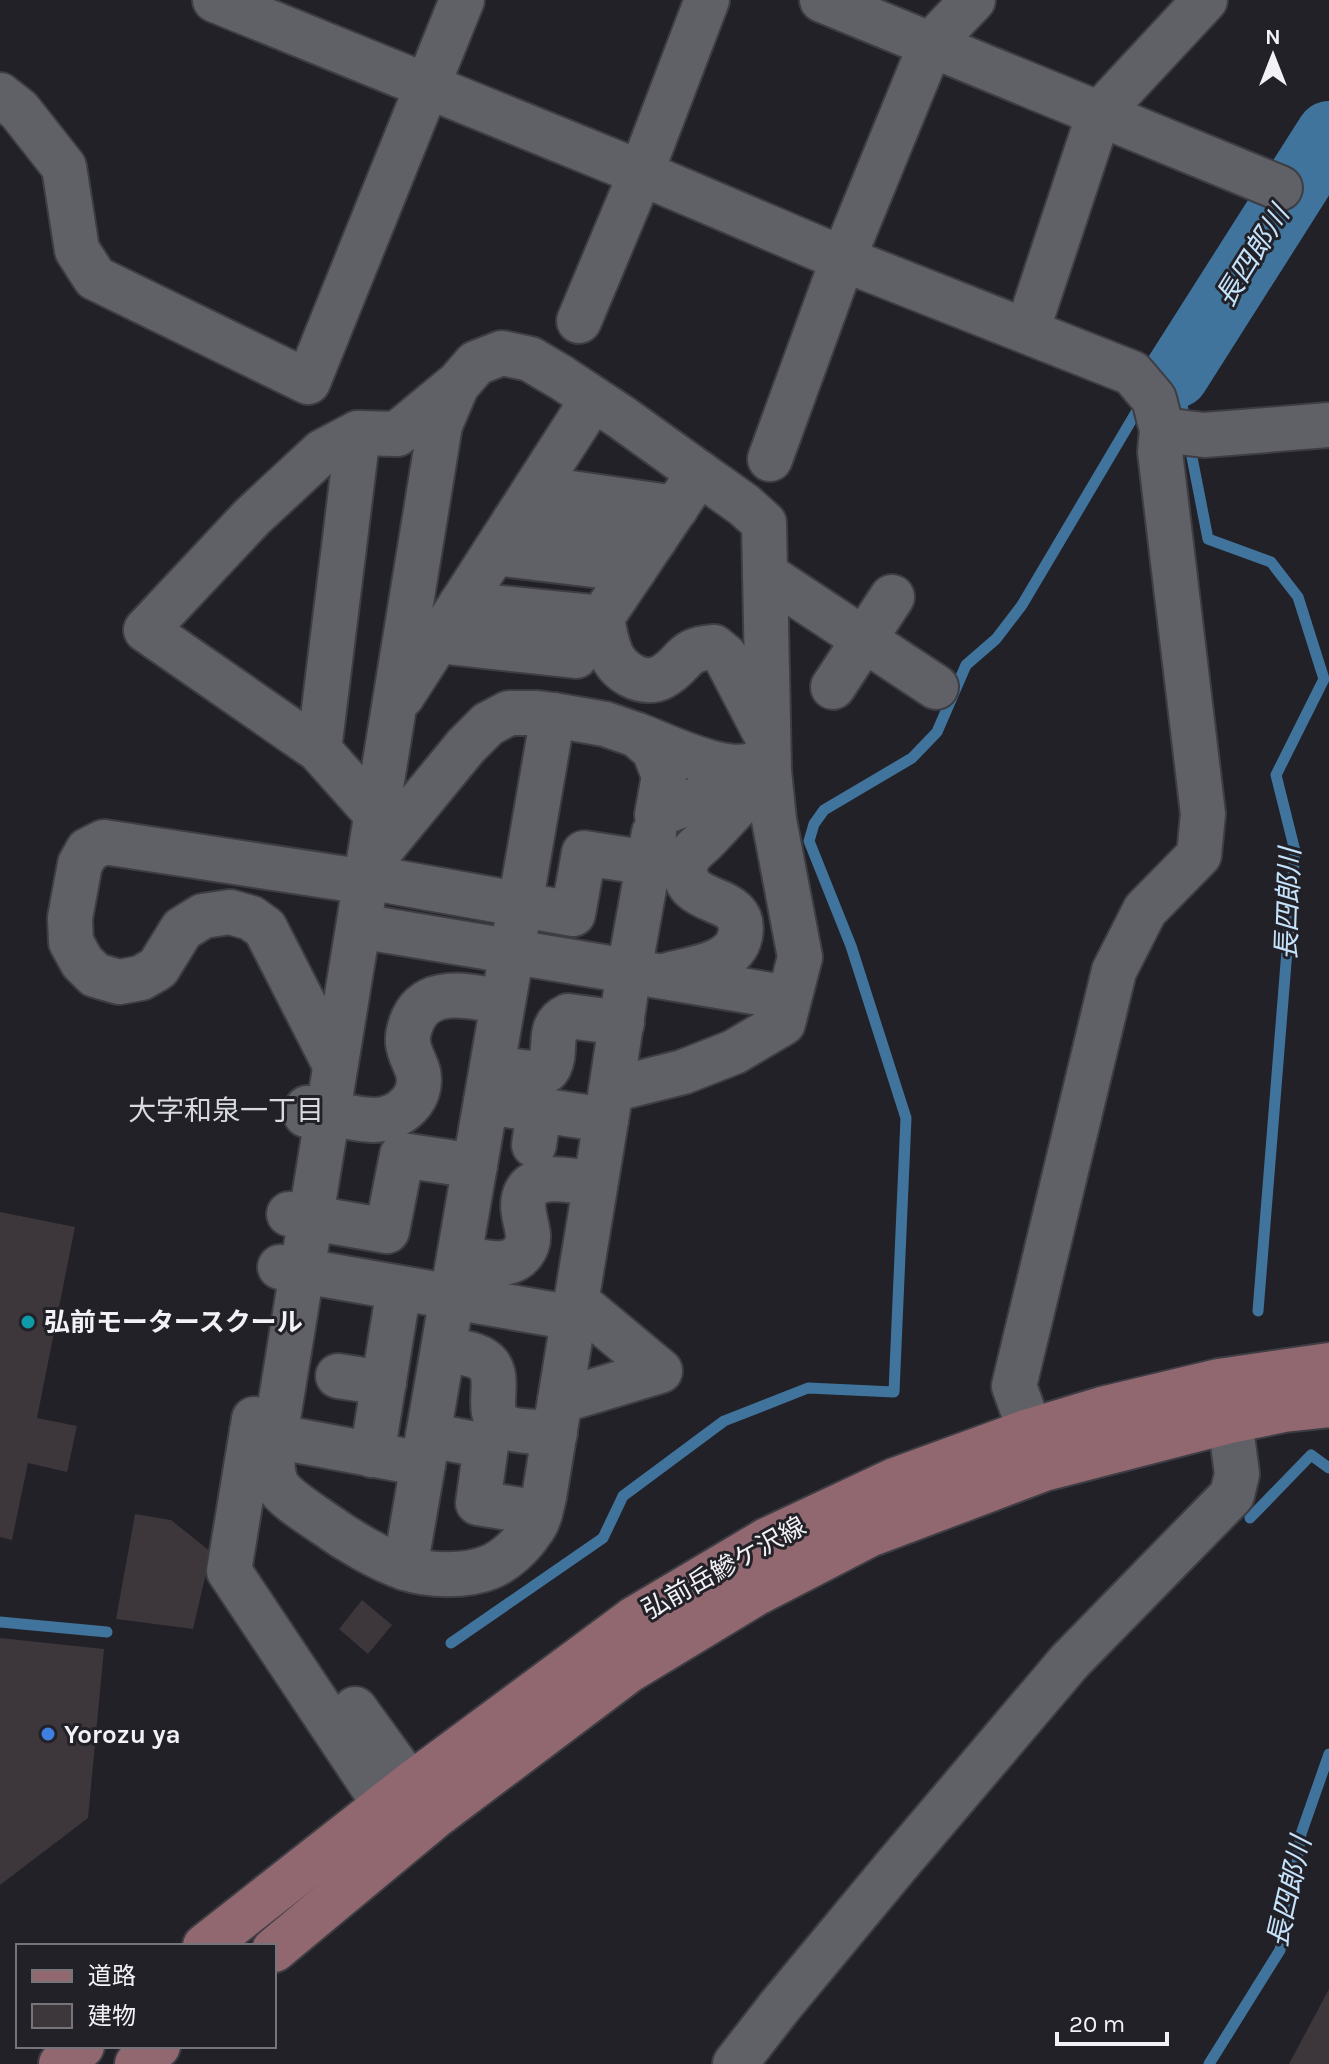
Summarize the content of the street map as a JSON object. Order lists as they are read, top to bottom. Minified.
{"streets":{"main road":["弘前岳鰺ケ沢線"]},"districts":["大字和泉一丁目"],"water":["長四郎川"],"places":["弘前モータースクール","Yorozu ya"],"legend":["道路","建物"],"scale_bar":"20 m","north":"top"}
